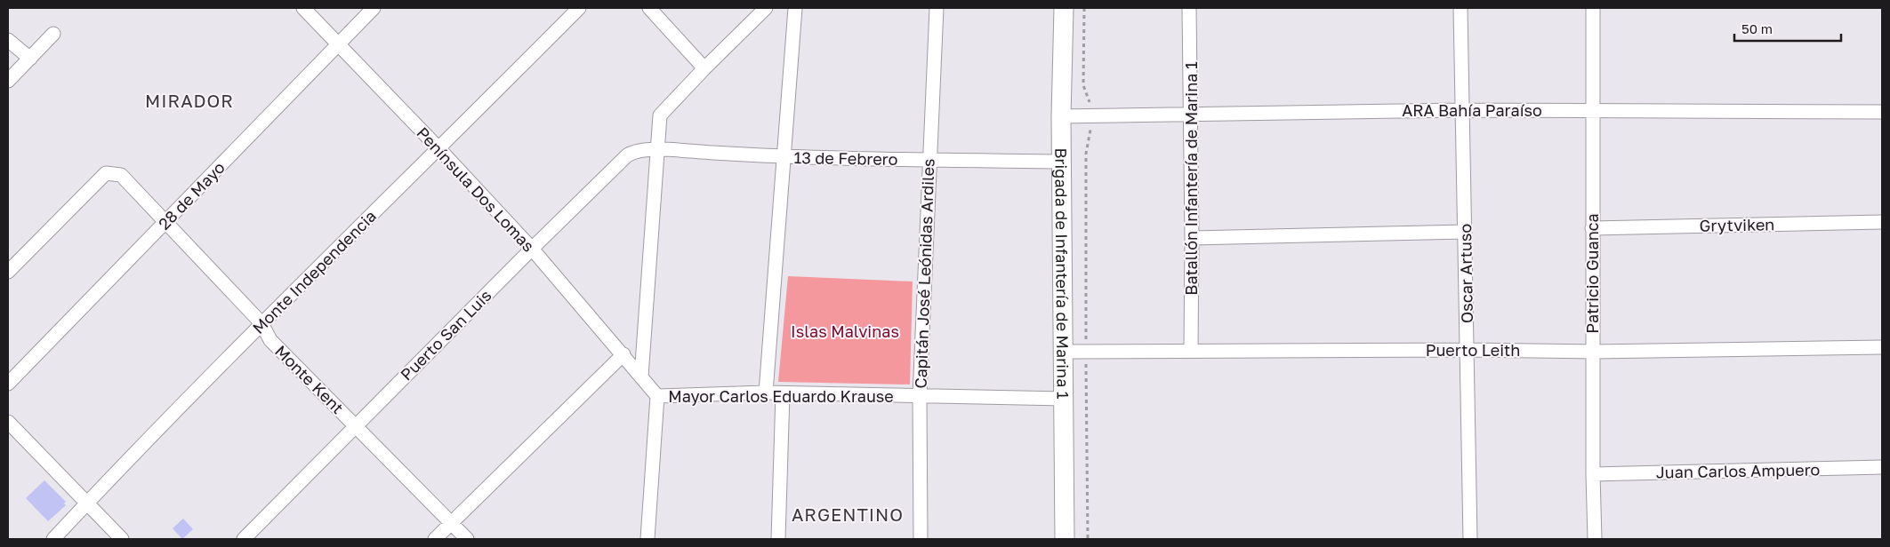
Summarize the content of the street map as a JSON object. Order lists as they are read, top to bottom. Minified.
{"streets":{"street":["ARA Bahía Paraíso","13 de Febrero","Batallón Infantería de Marina 1","Península Dos Lomas","28 de Mayo","Grytviken","Monte Independencia","Capitán José Leónidas Ardiles","Brigada de Infantería de Marina 1","Oscar Artuso","Patricio Guanca","Puerto San Luis","Puerto Leith","Monte Kent","Mayor Carlos Eduardo Krause","Juan Carlos Ampuero"]},"crossings":[["ARA Bahía Paraíso","Batallón Infantería de Marina 1"],["ARA Bahía Paraíso","Brigada de Infantería de Marina 1"],["ARA Bahía Paraíso","Oscar Artuso"],["ARA Bahía Paraíso","Patricio Guanca"],["13 de Febrero","Capitán José Leónidas Ardiles"],["13 de Febrero","Brigada de Infantería de Marina 1"],["13 de Febrero","Puerto San Luis"],["Batallón Infantería de Marina 1","Puerto Leith"],["Península Dos Lomas","28 de Mayo"],["Península Dos Lomas","Monte Independencia"],["Península Dos Lomas","Puerto San Luis"],["Península Dos Lomas","Mayor Carlos Eduardo Krause"],["28 de Mayo","Monte Kent"],["Grytviken","Patricio Guanca"],["Monte Independencia","Monte Kent"],["Capitán José Leónidas Ardiles","Mayor Carlos Eduardo Krause"],["Brigada de Infantería de Marina 1","Puerto Leith"],["Brigada de Infantería de Marina 1","Mayor Carlos Eduardo Krause"],["Oscar Artuso","Puerto Leith"],["Patricio Guanca","Puerto Leith"],["Patricio Guanca","Juan Carlos Ampuero"],["Puerto San Luis","Monte Kent"]],"districts":["MIRADOR","ARGENTINO"],"parks":["Islas Malvinas"],"scale_bar":"50 m"}
